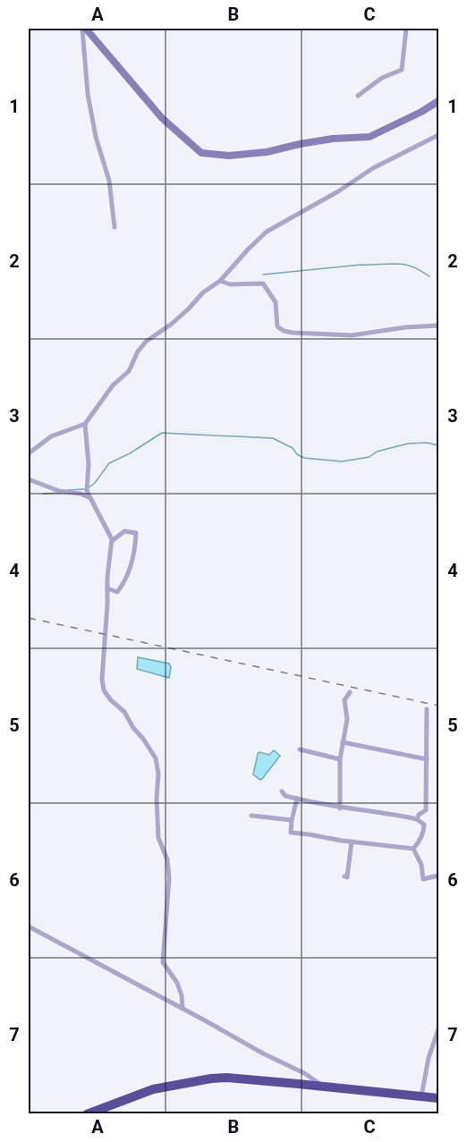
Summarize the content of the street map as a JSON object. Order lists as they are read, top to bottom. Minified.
{"grid":{"columns":["A","B","C"],"rows":["1","2","3","4","5","6","7"]}}
